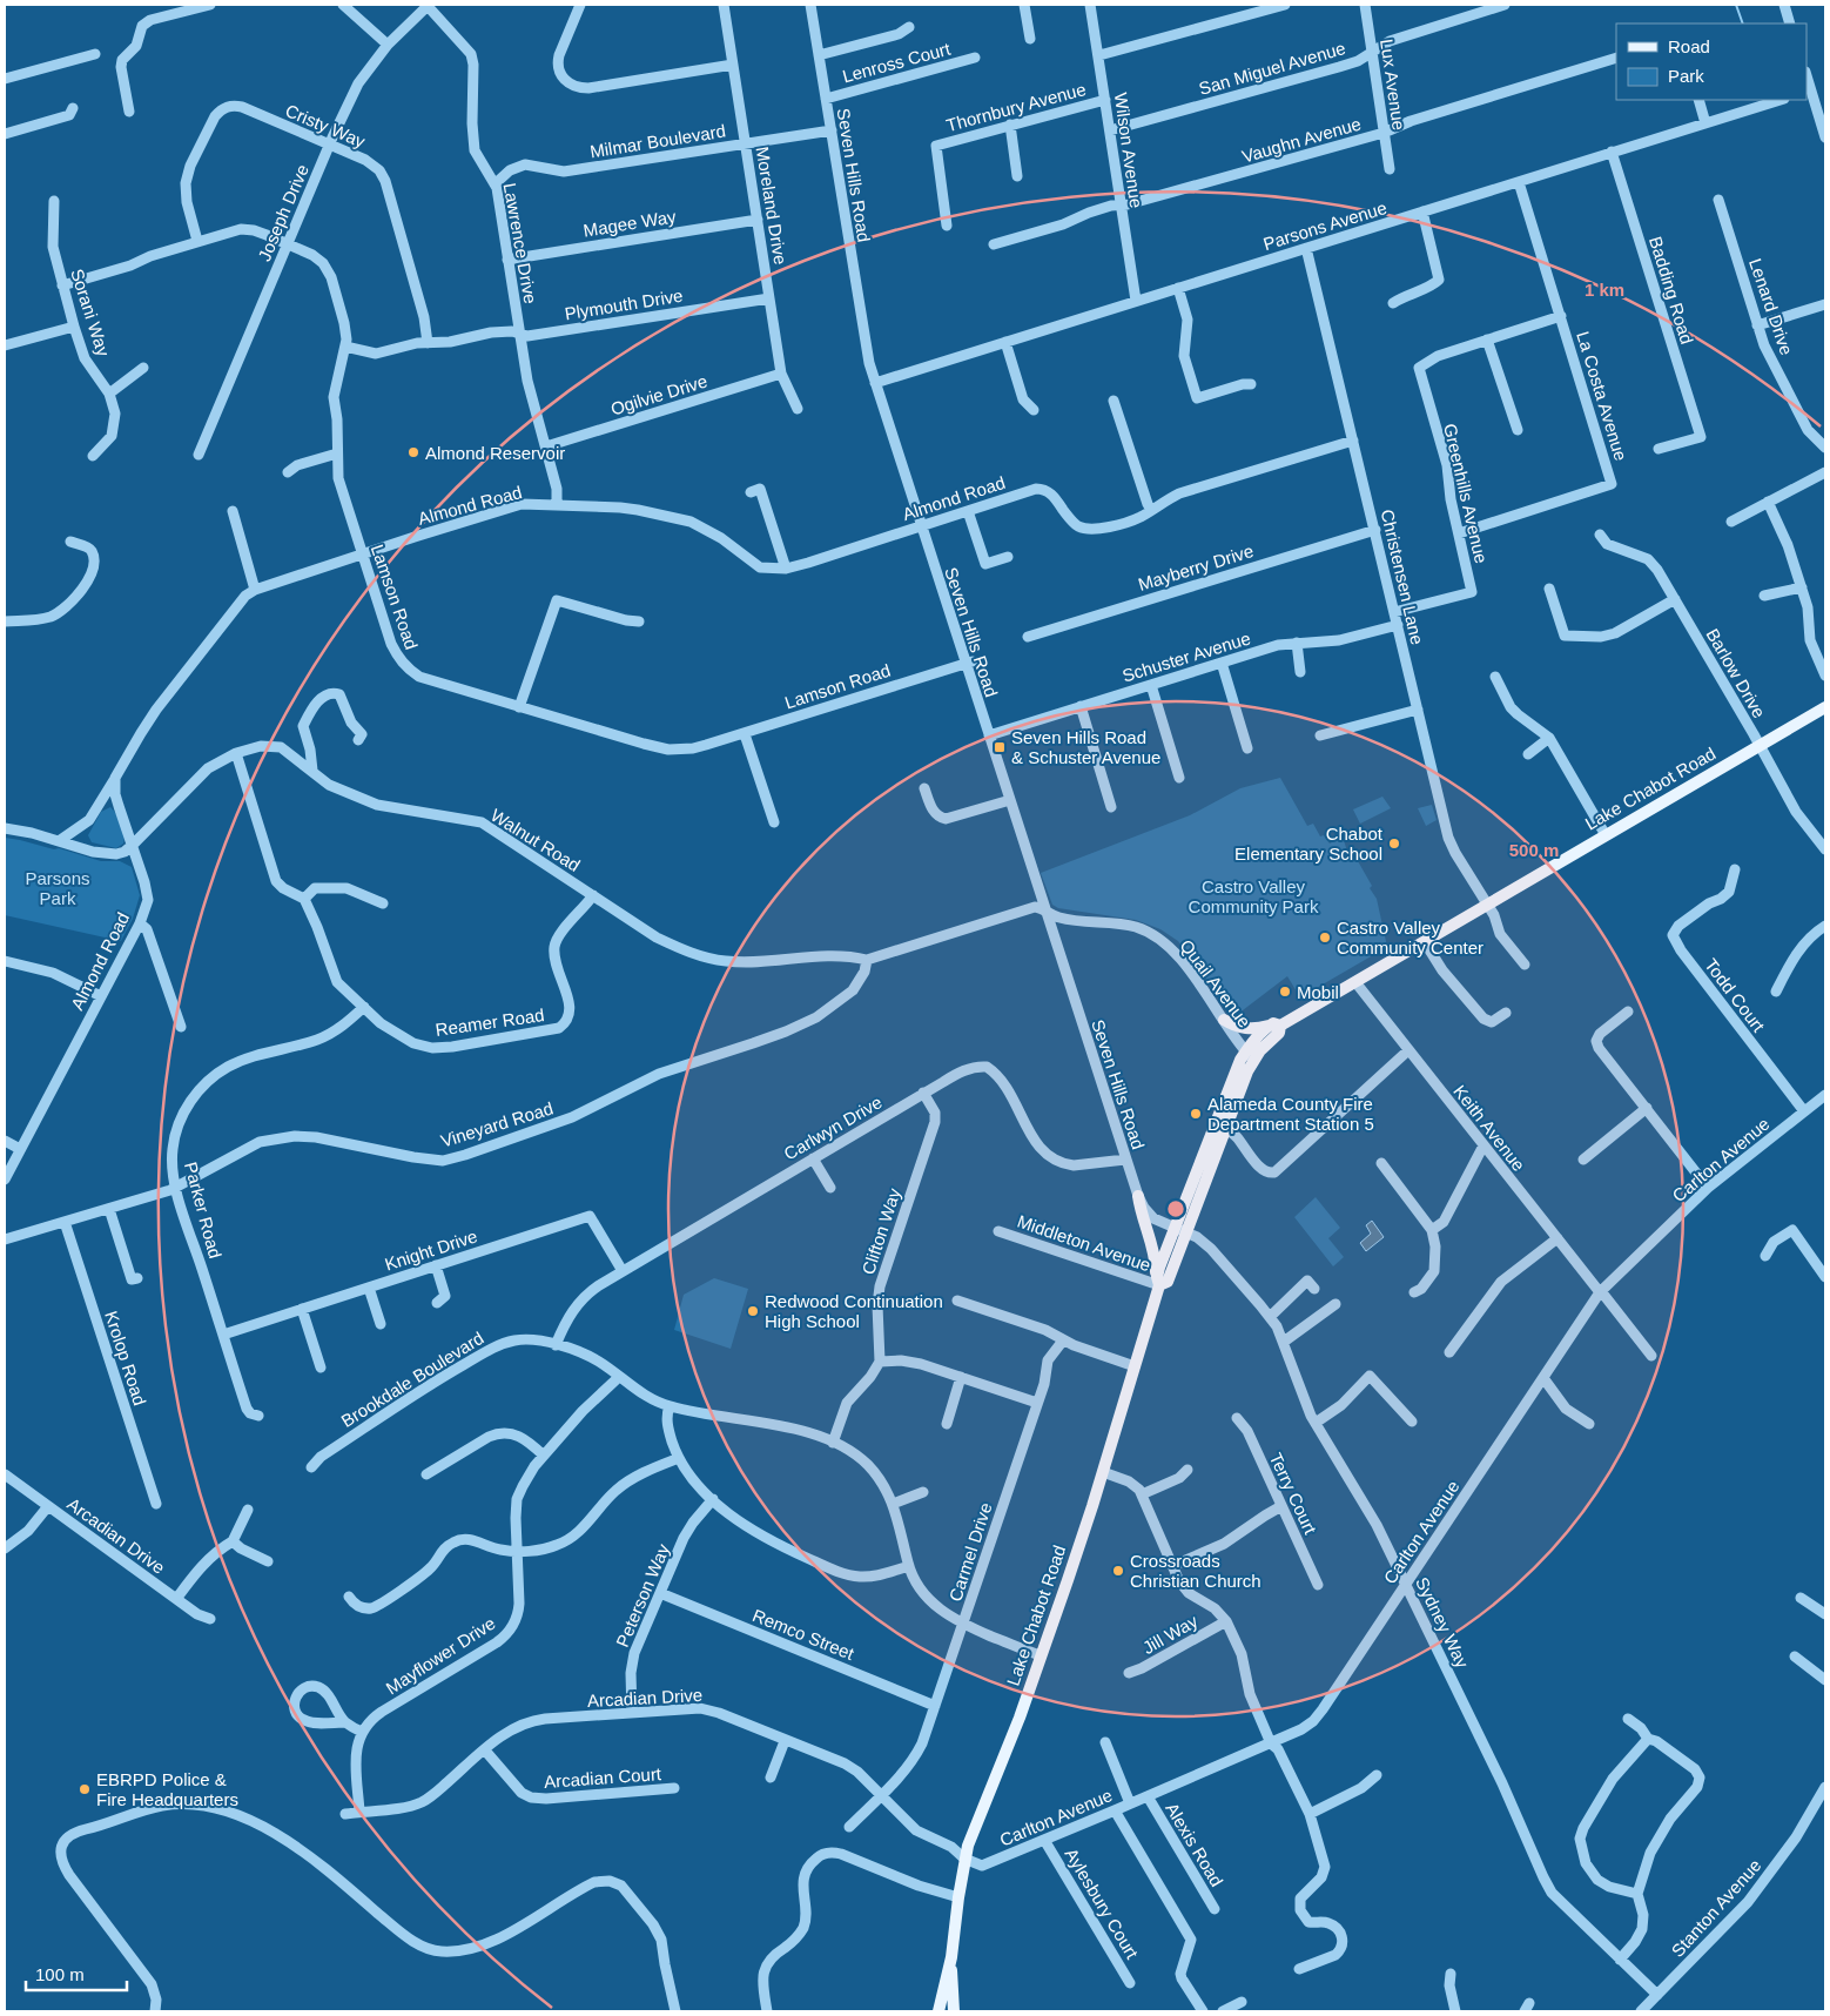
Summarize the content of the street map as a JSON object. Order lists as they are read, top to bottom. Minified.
{"streets":{"main road":["Lake Chabot Road"],"street":["Lenross Court","San Miguel Avenue","Lux Avenue","Thornbury Avenue","Cristy Way","Vaughn Avenue","Milmar Boulevard","Wilson Avenue","Seven Hills Road","Moreland Drive","Joseph Drive","Magee Way","Parsons Avenue","Lawrence Drive","Badding Road","Plymouth Drive","Lenard Drive","Sorani Way","Ogilvie Drive","La Costa Avenue","Greenhills Avenue","Almond Road","Mayberry Drive","Christensen Lane","Lamson Road","Schuster Avenue","Barlow Drive","Walnut Road","Quail Avenue","Todd Court","Reamer Road","Vineyard Road","Carlwyn Drive","Keith Avenue","Carlton Avenue","Parker Road","Clifton Way","Middleton Avenue","Knight Drive","Krolop Road","Brookdale Boulevard","Terry Court","Arcadian Drive","Carmel Drive","Peterson Way","Sydney Way","Remco Street","Jill Way","Mayflower Drive","Arcadian Court","Alexis Road","Aylesbury Court","Stanton Avenue"]},"crossings":[["Lenross Court","Seven Hills Road"],["San Miguel Avenue","Lux Avenue"],["San Miguel Avenue","Wilson Avenue"],["Lux Avenue","Vaughn Avenue"],["Thornbury Avenue","Wilson Avenue"],["Cristy Way","Joseph Drive"],["Cristy Way","Plymouth Drive"],["Cristy Way","Lamson Road"],["Vaughn Avenue","Wilson Avenue"],["Milmar Boulevard","Seven Hills Road"],["Milmar Boulevard","Moreland Drive"],["Milmar Boulevard","Lawrence Drive"],["Wilson Avenue","Parsons Avenue"],["Seven Hills Road","Parsons Avenue"],["Seven Hills Road","Almond Road"],["Seven Hills Road","Lamson Road"],["Seven Hills Road","Schuster Avenue"],["Seven Hills Road","Lake Chabot Road"],["Seven Hills Road","Walnut Road"],["Seven Hills Road","Quail Avenue"],["Seven Hills Road","Carlwyn Drive"],["Seven Hills Road","Sydney Way"],["Moreland Drive","Magee Way"],["Moreland Drive","Plymouth Drive"],["Moreland Drive","Ogilvie Drive"],["Joseph Drive","Lawrence Drive"],["Joseph Drive","Lamson Road"],["Magee Way","Lawrence Drive"],["Parsons Avenue","Badding Road"],["Parsons Avenue","La Costa Avenue"],["Parsons Avenue","Christensen Lane"],["Lawrence Drive","Plymouth Drive"],["Lawrence Drive","Ogilvie Drive"],["Lawrence Drive","Almond Road"],["Plymouth Drive","Lamson Road"],["Sorani Way","Lamson Road"],["La Costa Avenue","Greenhills Avenue"],["Greenhills Avenue","Christensen Lane"],["Almond Road","Christensen Lane"],["Almond Road","Lamson Road"],["Almond Road","Walnut Road"],["Mayberry Drive","Christensen Lane"],["Christensen Lane","Schuster Avenue"],["Christensen Lane","Lake Chabot Road"],["Barlow Drive","Lake Chabot Road"],["Lake Chabot Road","Quail Avenue"],["Lake Chabot Road","Keith Avenue"],["Lake Chabot Road","Carlton Avenue"],["Lake Chabot Road","Middleton Avenue"],["Lake Chabot Road","Brookdale Boulevard"],["Lake Chabot Road","Arcadian Drive"],["Lake Chabot Road","Sydney Way"],["Walnut Road","Quail Avenue"],["Walnut Road","Reamer Road"],["Walnut Road","Vineyard Road"],["Todd Court","Carlton Avenue"],["Reamer Road","Parker Road"],["Vineyard Road","Parker Road"],["Vineyard Road","Krolop Road"],["Carlwyn Drive","Clifton Way"],["Carlwyn Drive","Knight Drive"],["Carlwyn Drive","Brookdale Boulevard"],["Keith Avenue","Carlton Avenue"],["Carlton Avenue","Arcadian Drive"],["Carlton Avenue","Sydney Way"],["Carlton Avenue","Alexis Road"],["Carlton Avenue","Aylesbury Court"],["Parker Road","Knight Drive"],["Brookdale Boulevard","Carmel Drive"],["Brookdale Boulevard","Mayflower Drive"],["Arcadian Drive","Carmel Drive"],["Arcadian Drive","Peterson Way"],["Arcadian Drive","Arcadian Court"],["Carmel Drive","Remco Street"],["Peterson Way","Remco Street"],["Sydney Way","Stanton Avenue"]],"parks":["Parsons Park","Castro Valley Community Park"],"places":{"other":["Almond Reservoir","Chabot Elementary School","Castro Valley Community Center","Mobil","Alameda County Fire Department Station 5","Redwood Continuation High School","Crossroads Christian Church","EBRPD Police & Fire Headquarters"],"transit":["Seven Hills Road & Schuster Avenue"]},"legend":["Road","Park"],"scale_bar":"100 m","rings":["1 km","500 m"]}
